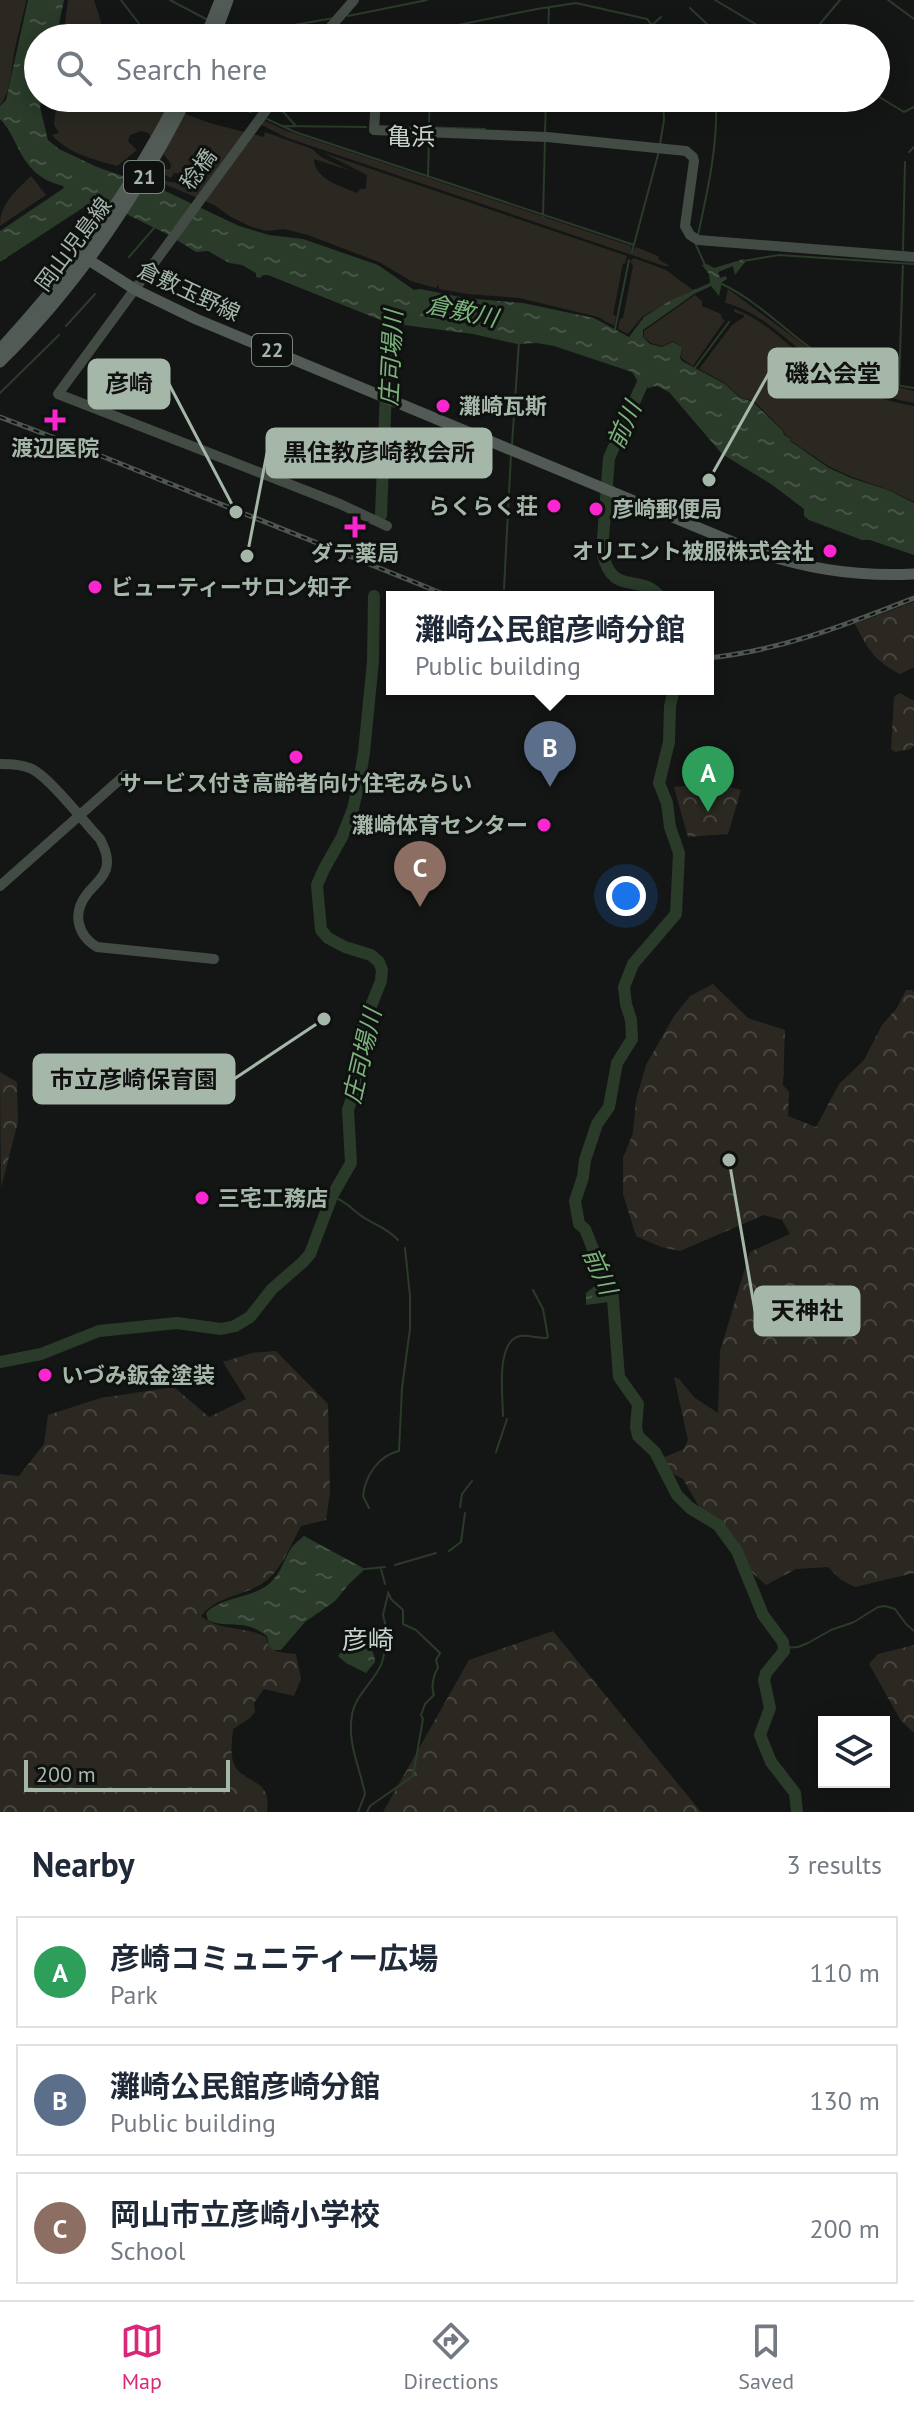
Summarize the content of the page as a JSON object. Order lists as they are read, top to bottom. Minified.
{"streets":{"main road":["21","岡山児島線","倉敷玉野線","22"],"street":["稔橋"]},"crossings":[["稔橋","倉敷玉野線"],["岡山児島線","倉敷玉野線"]],"districts":["亀浜","彦崎"],"water":["倉敷川","庄司場川","前川"],"places":{"other":["灘崎瓦斯","磯公会堂","らくらく荘","彦崎郵便局","彦崎","オリエント被服株式会社","黒住教彦崎教会所","ビューティーサロン知子","サービス付き高齢者向け住宅みらい","灘崎体育センター","市立彦崎保育園","天神社","三宅工務店","いづみ鈑金塗装"],"health":["渡辺医院","ダテ薬局"]},"scale_bar":"200 m","page":{"search":"Search here","popup":["灘崎公民館彦崎分館","Public building"],"pins":["B","A","C"],"scale":"200 m","heading":["Nearby","3 results"],"list":[{"mark":"A","name":"彦崎コミュニティー広場","note":"Park","value":"110 m"},{"mark":"B","name":"灘崎公民館彦崎分館","note":"Public building","value":"130 m"},{"mark":"C","name":"岡山市立彦崎小学校","note":"School","value":"200 m"}],"nav":["Map","Directions","Saved"]}}
